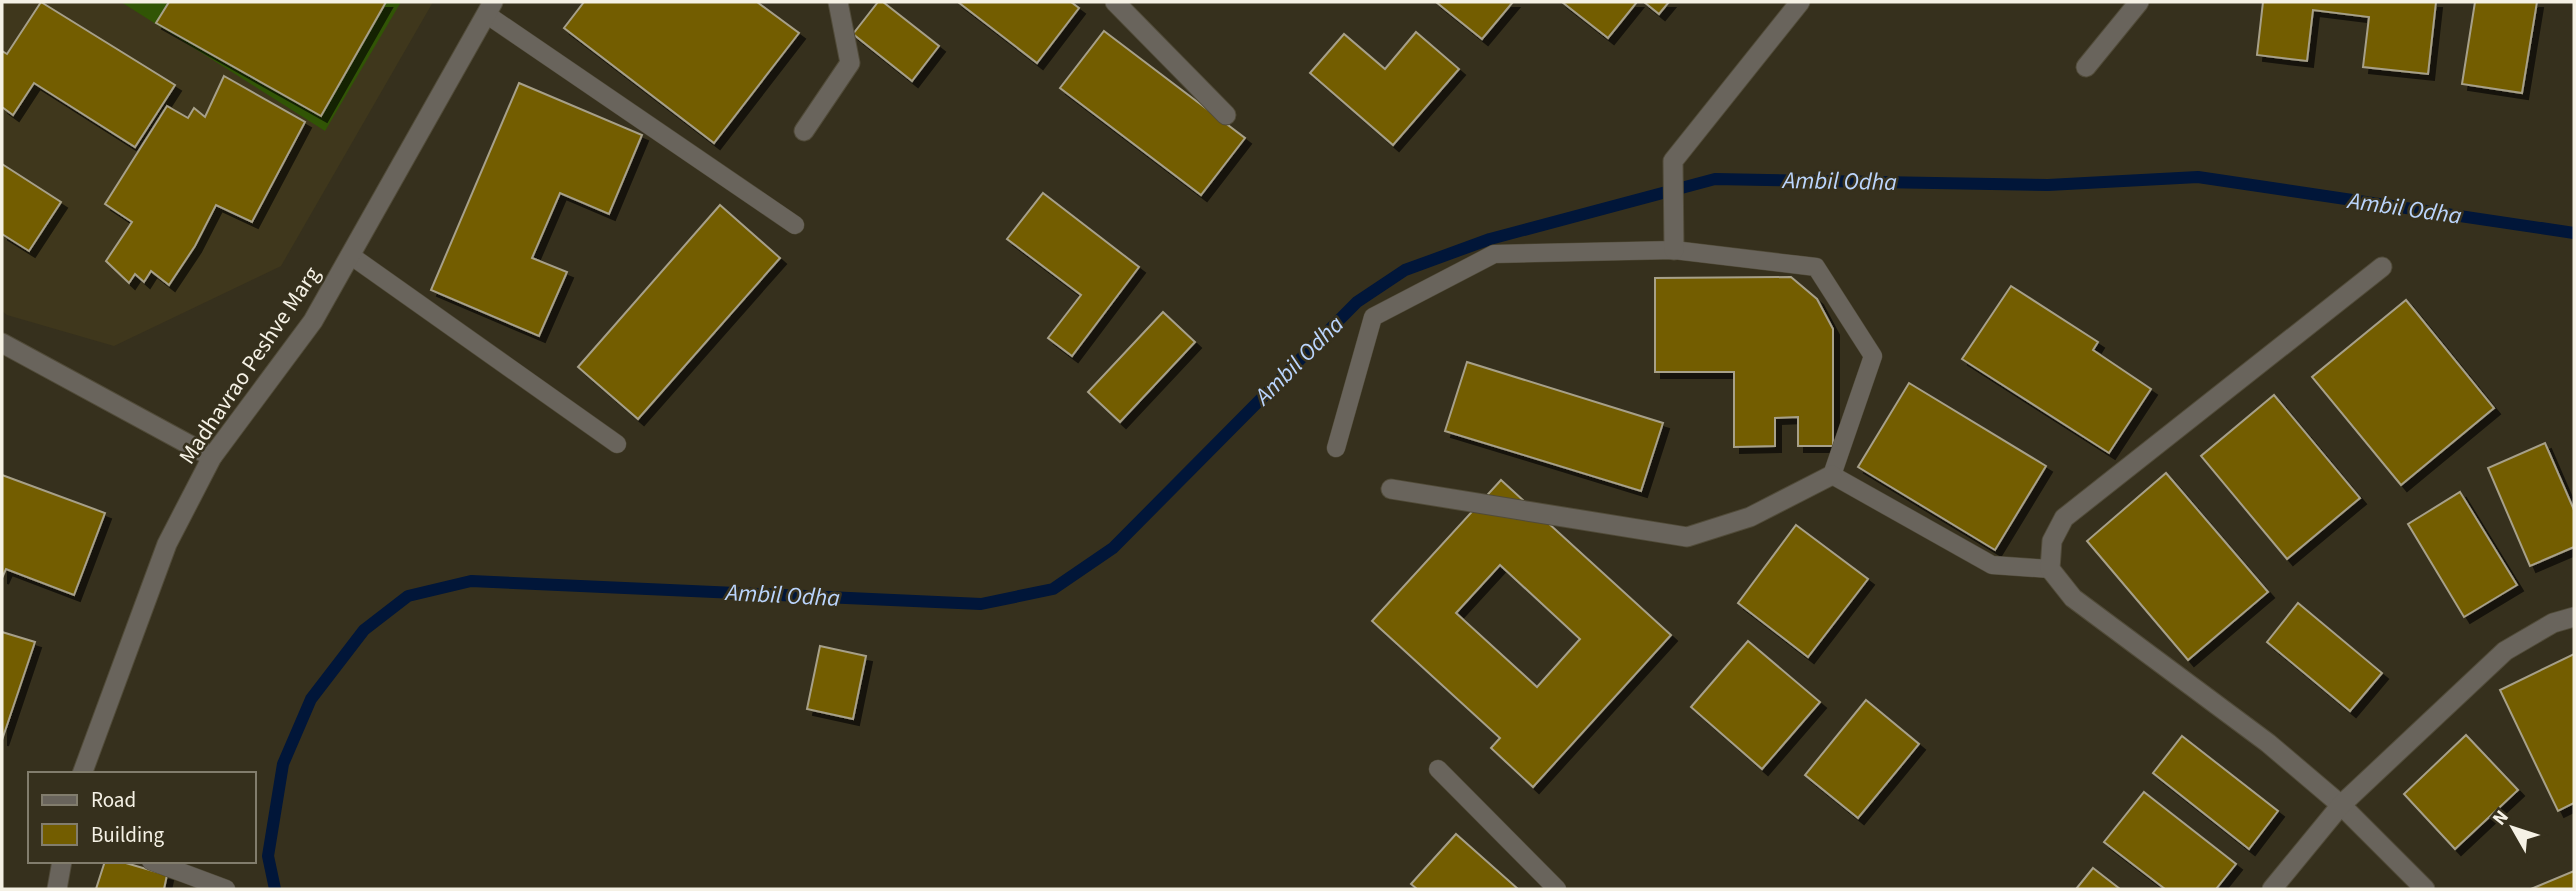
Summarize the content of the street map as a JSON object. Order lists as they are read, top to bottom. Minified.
{"streets":{"street":["Madhavrao Peshve Marg"]},"water":["Ambil Odha"],"legend":["Road","Building"],"north":"top left"}
